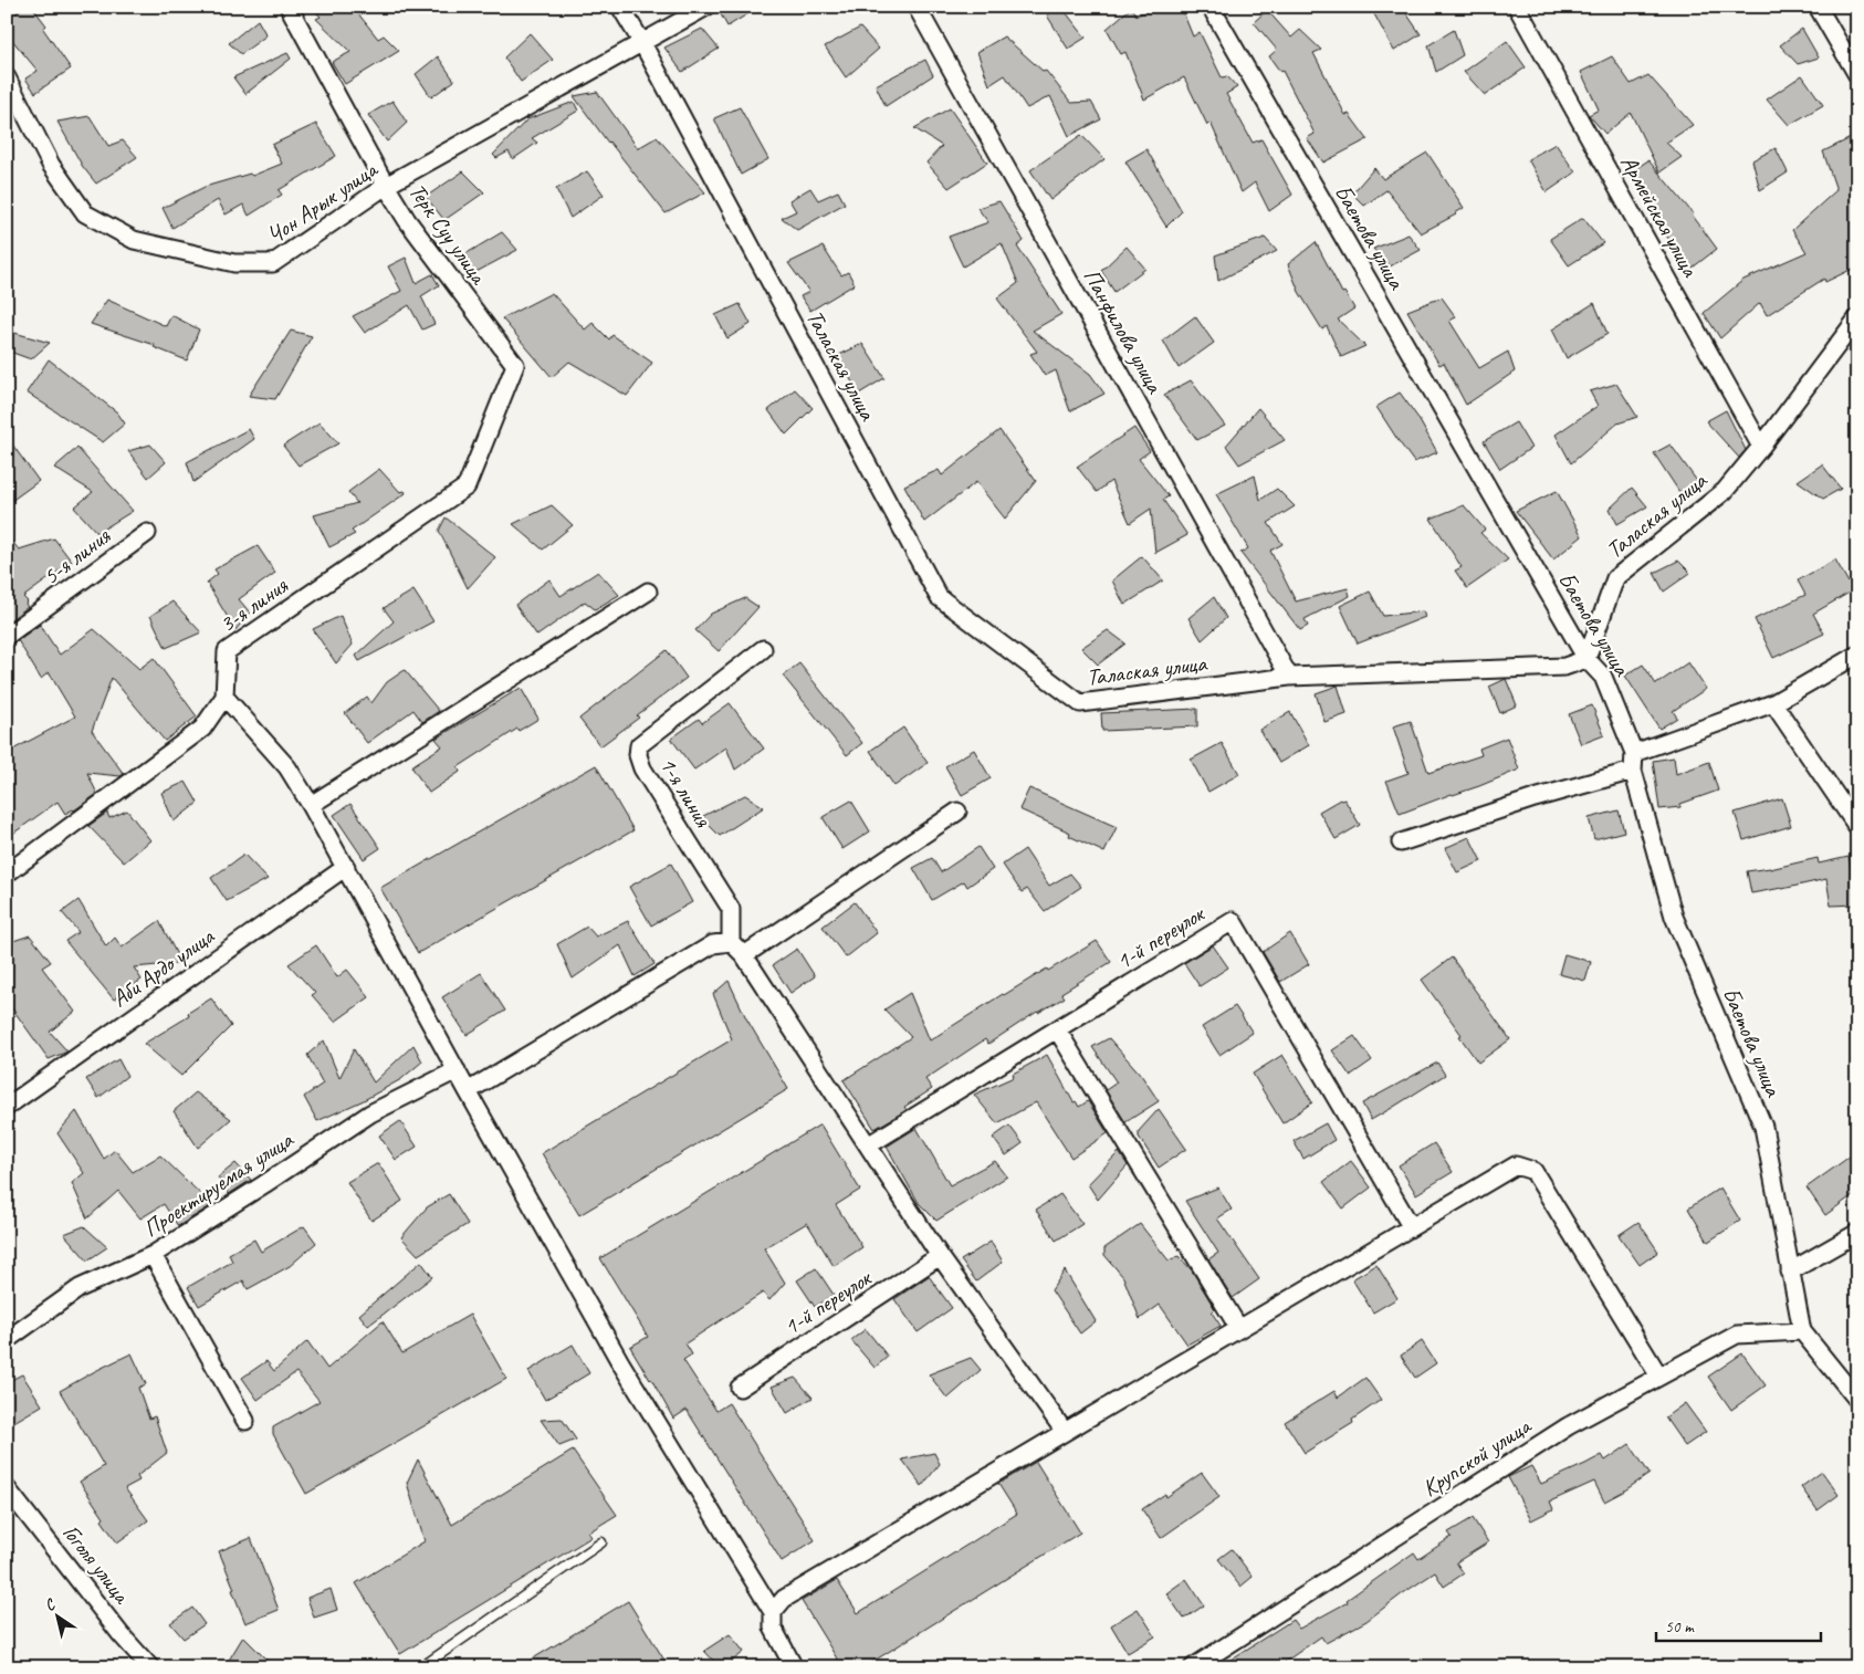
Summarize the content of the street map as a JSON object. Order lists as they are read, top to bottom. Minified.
{"streets":{"street":["Чон Арык улица","Армейская улица","Терк Суу улица","Баетова улица","Панфилова улица","Талаская улица","5-я линия","3-я линия","1-я линия","1-й переулок","Аби Ардо улица","Проектируемая улица","Крупской улица","Гоголя улица"]},"crossings":[["Чон Арык улица","Терк Суу улица"],["Чон Арык улица","Талаская улица"],["Армейская улица","Талаская улица"],["Терк Суу улица","3-я линия"],["Баетова улица","Талаская улица"],["Баетова улица","Крупской улица"],["Панфилова улица","Талаская улица"]],"scale_bar":"50 m","north":"top left"}
